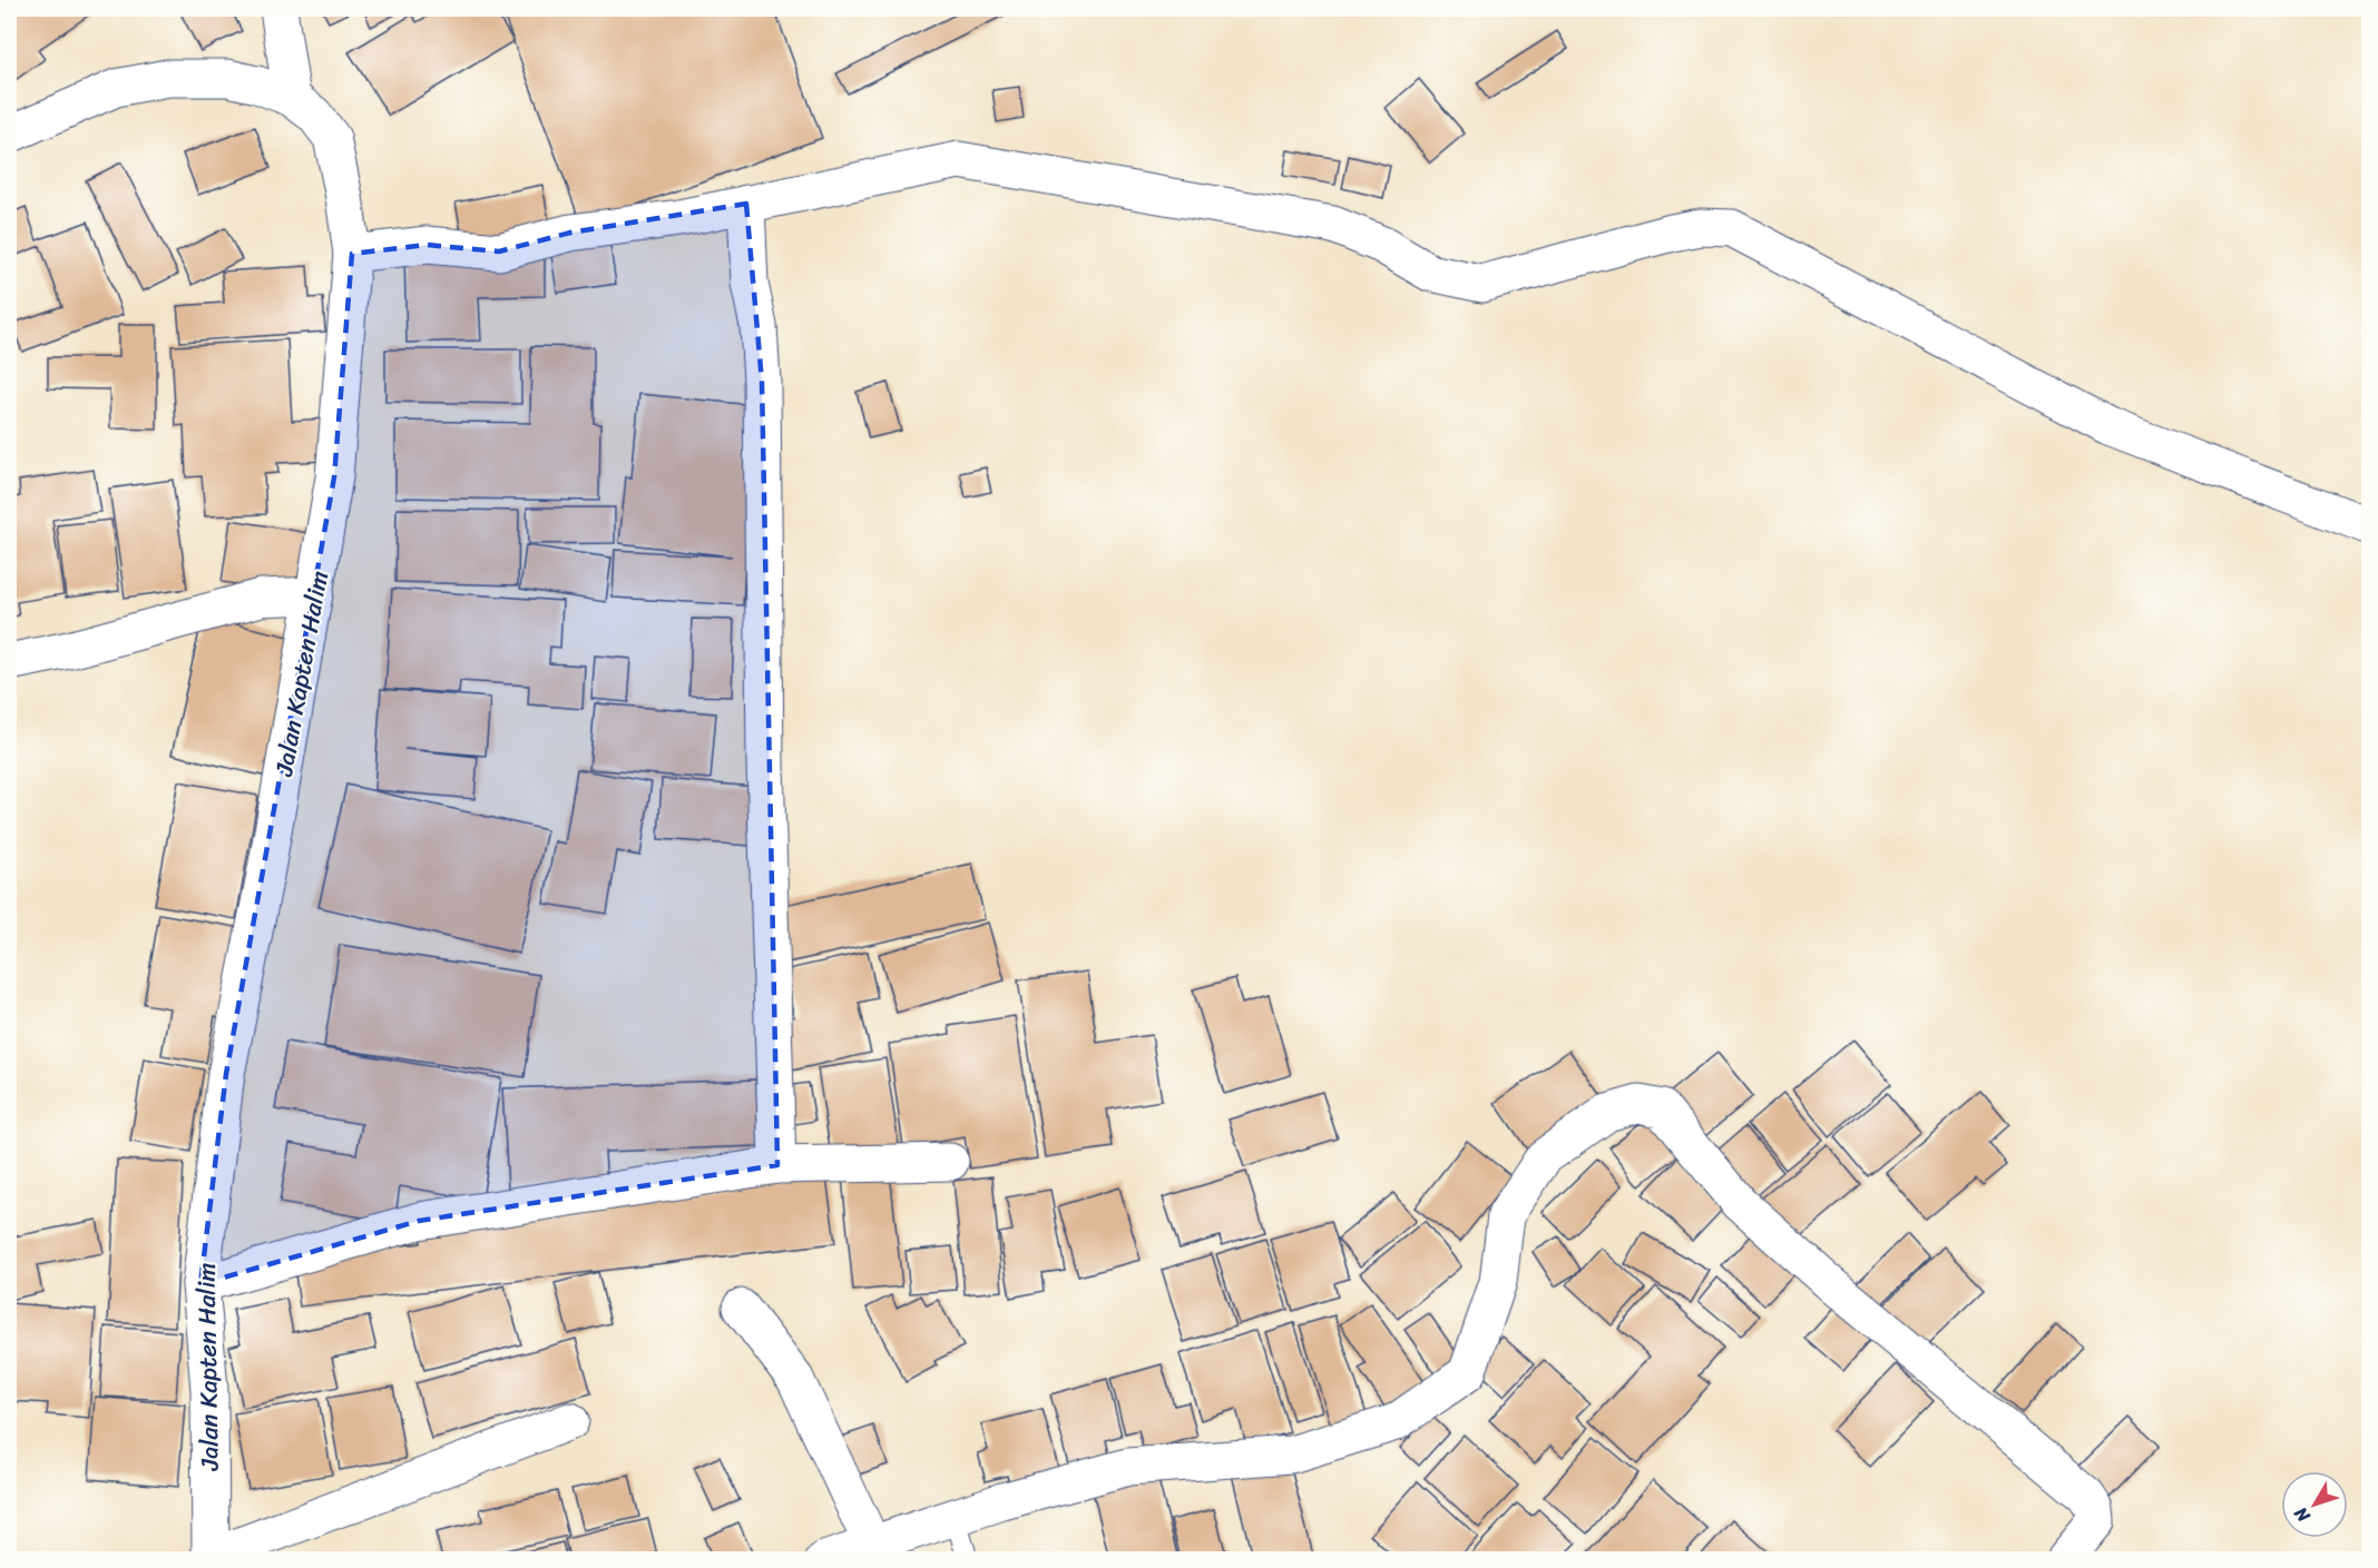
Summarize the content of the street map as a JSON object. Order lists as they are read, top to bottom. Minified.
{"streets":{"street":["Jalan Kapten Halim"]},"north":"bottom left"}
